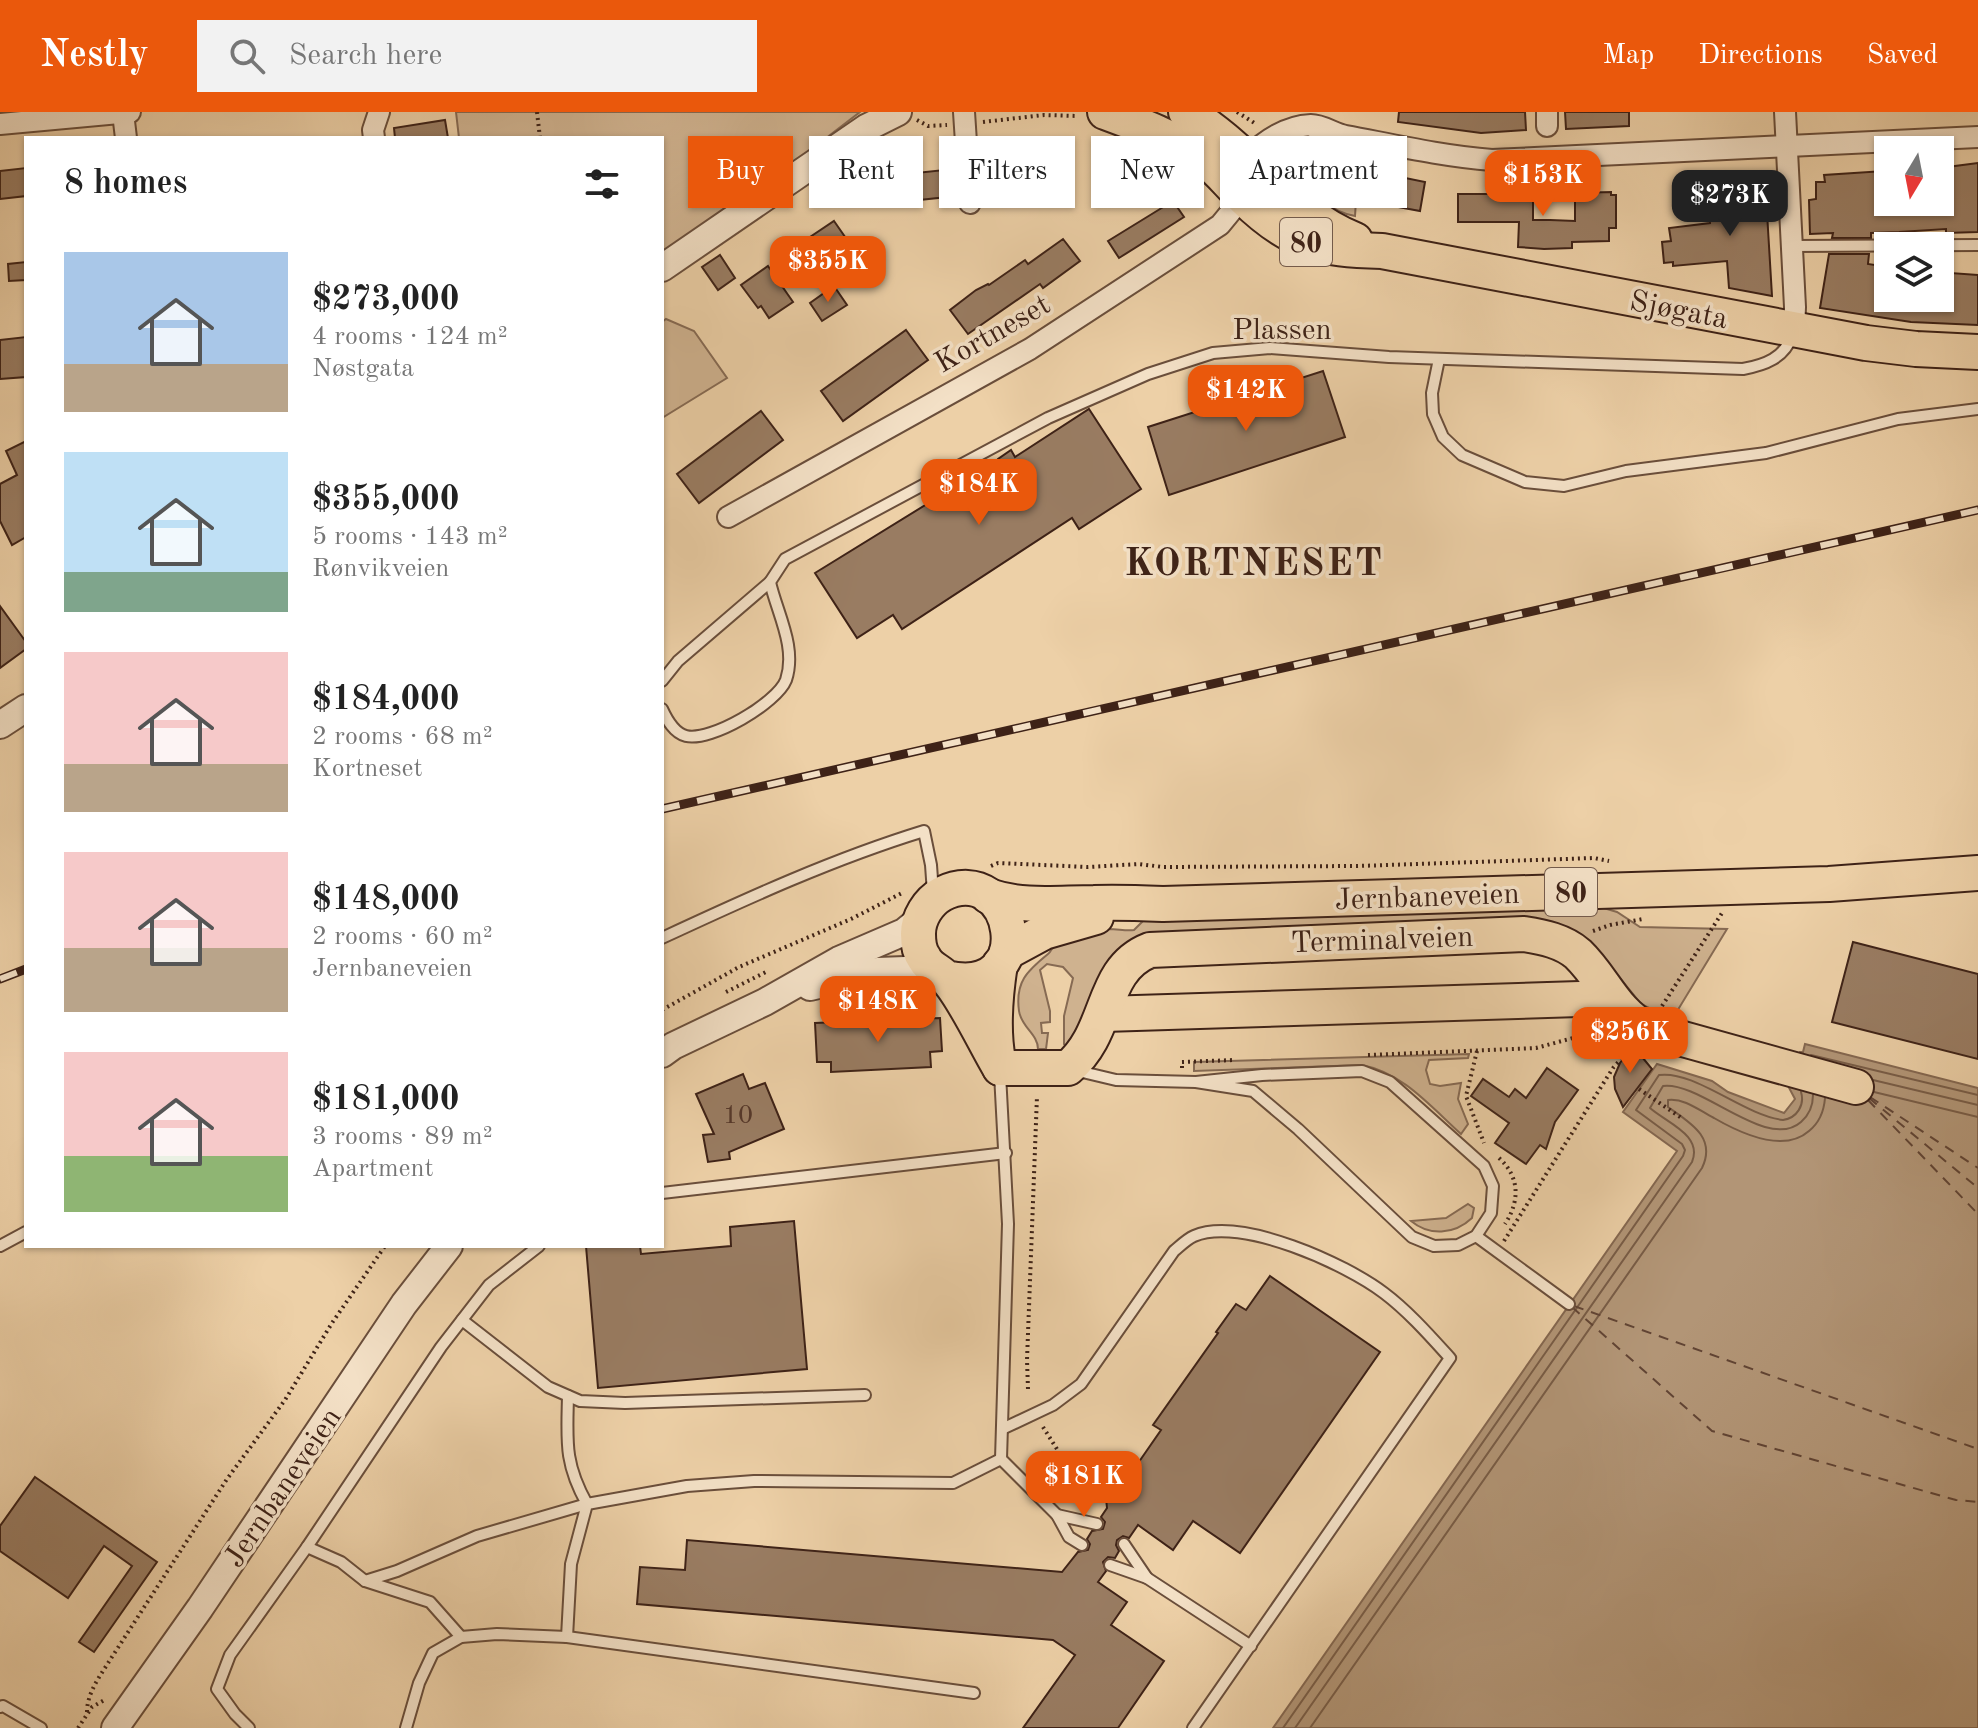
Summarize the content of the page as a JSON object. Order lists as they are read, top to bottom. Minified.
{"streets":{"highway":["80","Sjøgata","Jernbaneveien","Terminalveien"],"street":["Kortneset"],"lane":["Plassen"]},"crossings":[["Sjøgata","Plassen"]],"districts":["KORTNESET"],"house_numbers":["10"],"north":"bottom","page":{"header":"Nestly","search":"Search here","nav":["Map","Directions","Saved"],"chip":["Buy","Rent","Filters","New","Apartment"],"heading":"8 homes","price":["$153K","$273K","$355K","$142K","$184K","$148K","$256K","$181K"],"list":[{"name":"$273,000","note":"4 rooms · 124 m² · Nøstgata"},{"name":"$355,000","note":"5 rooms · 143 m² · Rønvikveien"},{"name":"$184,000","note":"2 rooms · 68 m² · Kortneset"},{"name":"$148,000","note":"2 rooms · 60 m² · Jernbaneveien"},{"name":"$181,000","note":"3 rooms · 89 m² · Apartment"}]}}
